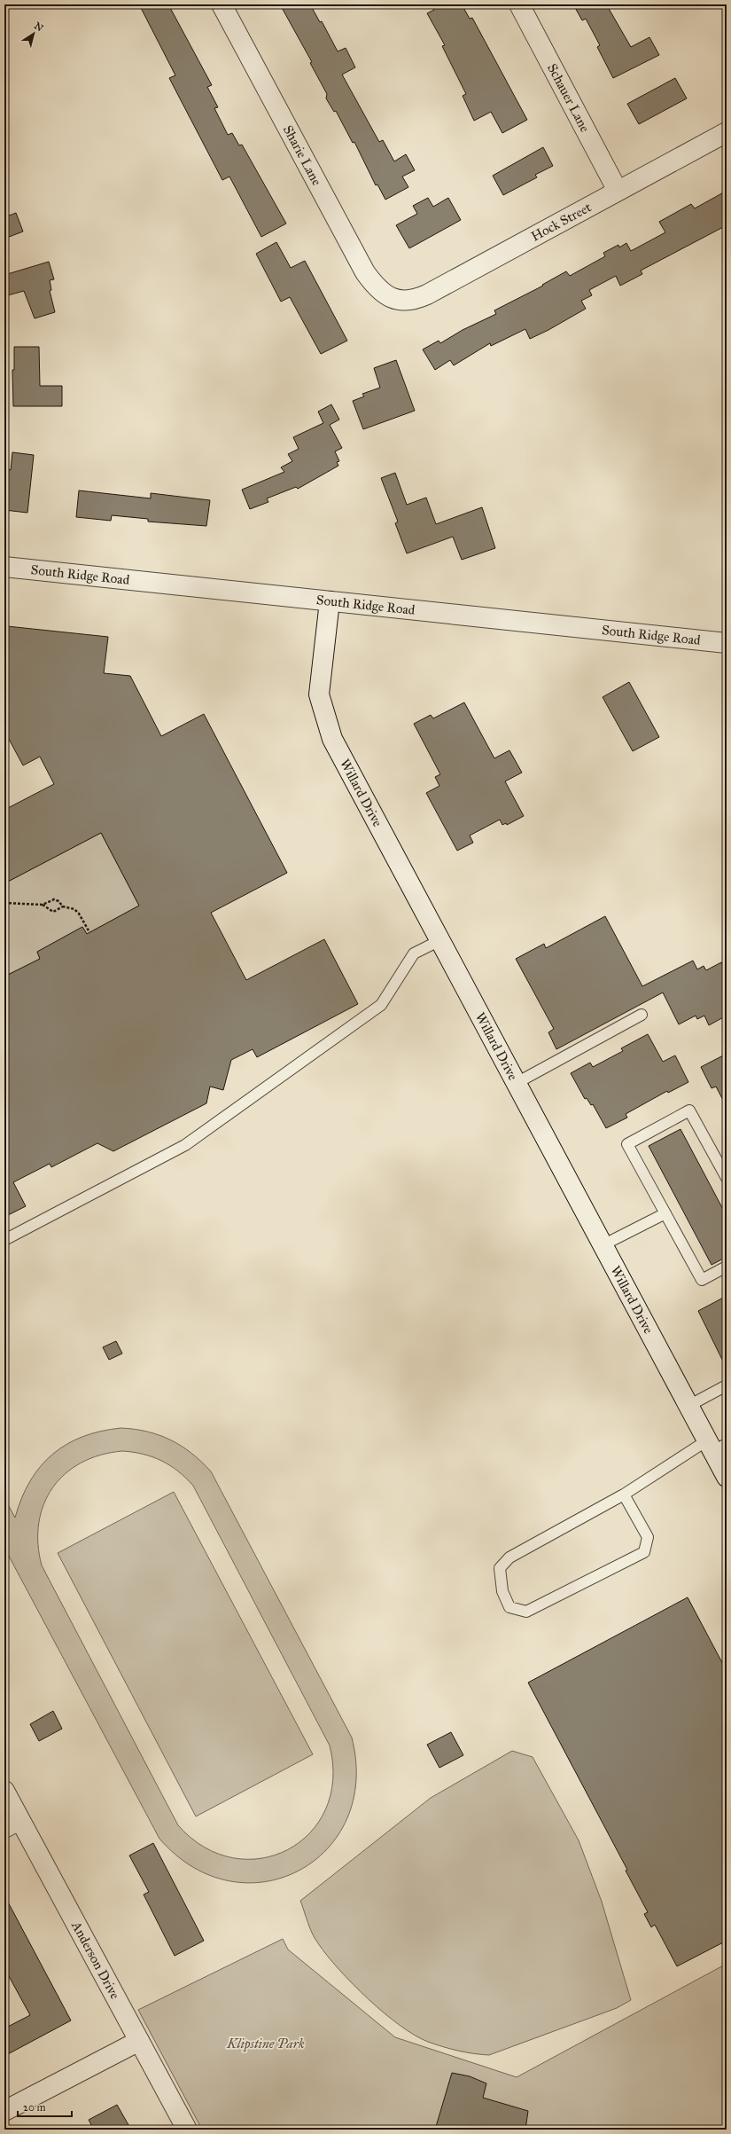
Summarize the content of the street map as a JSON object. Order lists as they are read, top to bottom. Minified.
{"streets":{"street":["Schauer Lane","Sharie Lane","Hock Street","South Ridge Road","Willard Drive","Anderson Drive"]},"crossings":[["Schauer Lane","Hock Street"],["Sharie Lane","Hock Street"],["South Ridge Road","Willard Drive"]],"parks":["Klipstine Park"],"scale_bar":"20 m","north":"top right"}
